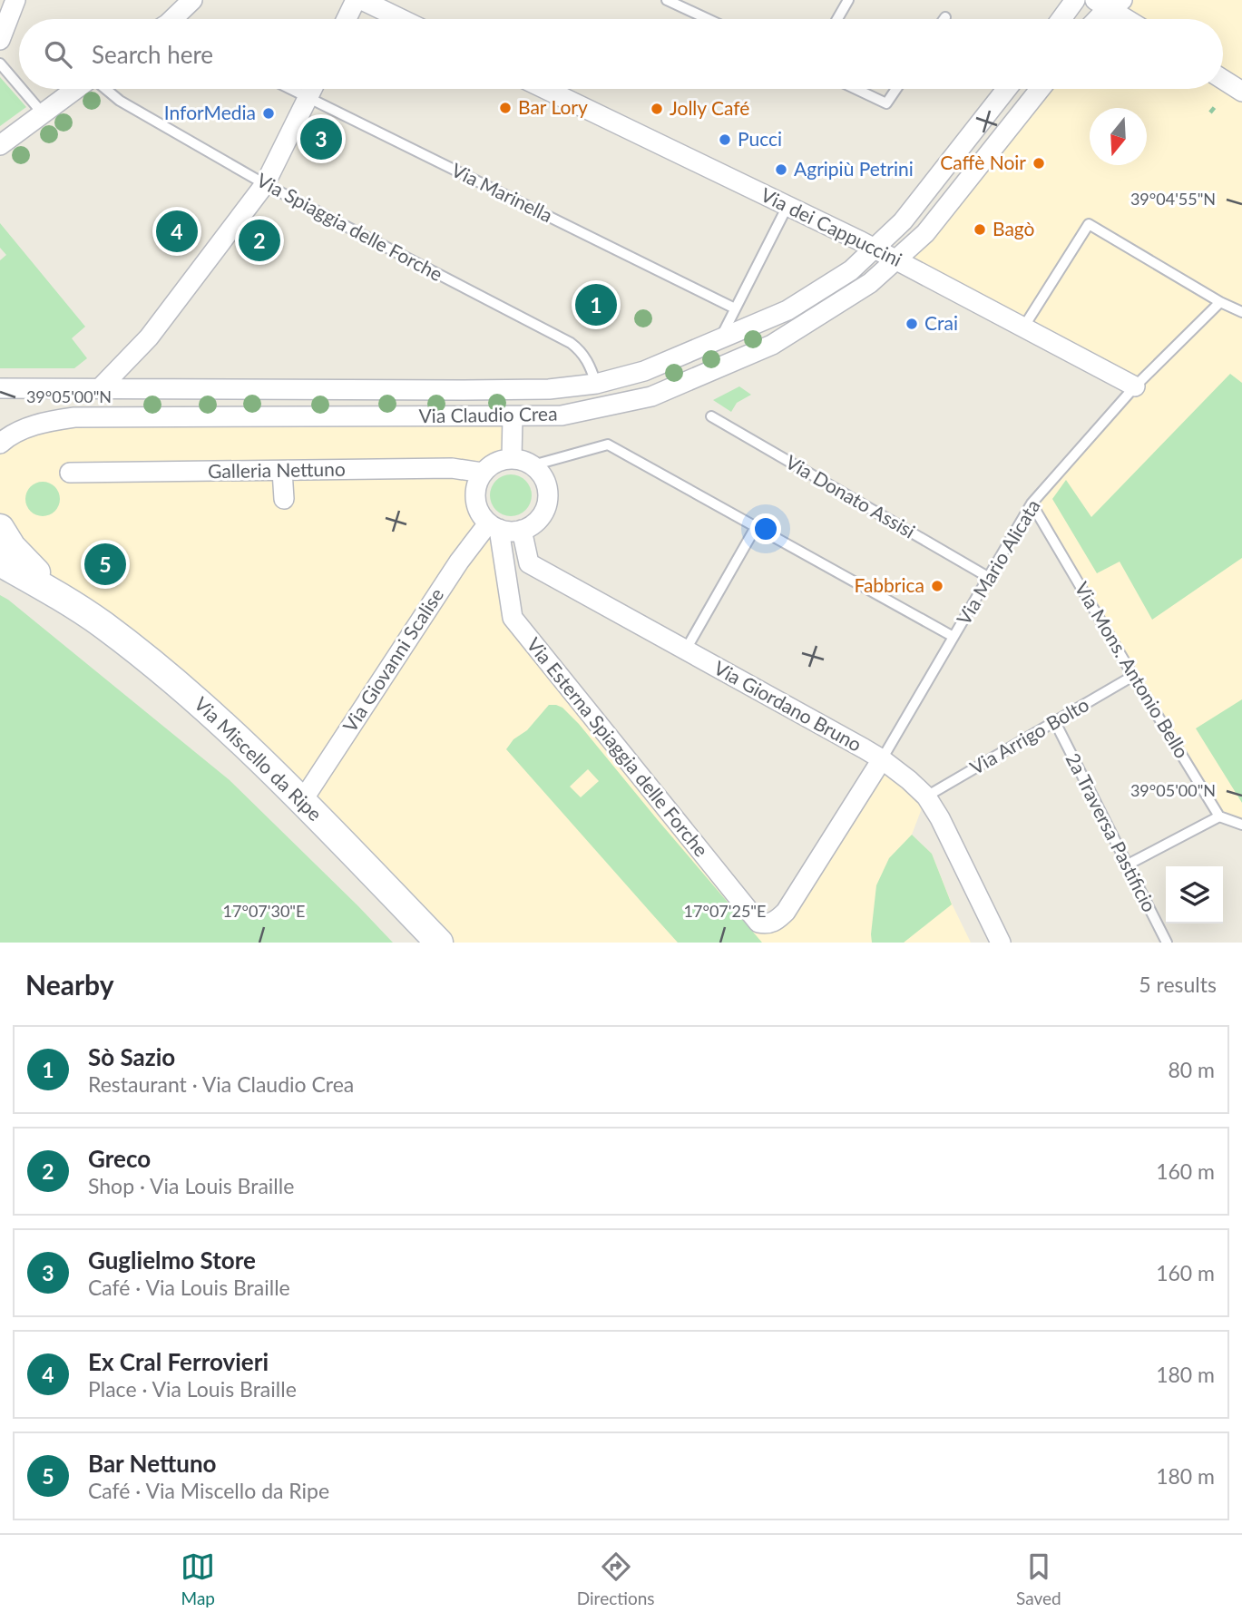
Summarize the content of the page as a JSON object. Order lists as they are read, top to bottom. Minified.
{"streets":{"main road":["Via Miscello da Ripe"],"street":["Via dei Cappuccini","Via Claudio Crea","Galleria Nettuno","Via Giovanni Scalise","Via Giordano Bruno","Via Esterna Spiaggia delle Forche"],"lane":["Via Marinella","Via Spiaggia delle Forche","Via Donato Assisi","Via Mario Alicata","Via Mons. Antonio Bello","Via Arrigo Bolto","2a Traversa Pastificio"]},"crossings":[["Via Spiaggia delle Forche","Via Claudio Crea"],["Via dei Cappuccini","Via Claudio Crea"],["Via dei Cappuccini","Via Mario Alicata"],["Galleria Nettuno","Via Giovanni Scalise"],["Galleria Nettuno","Via Giordano Bruno"],["Galleria Nettuno","Via Esterna Spiaggia delle Forche"],["Via Donato Assisi","Via Mario Alicata"],["Via Mario Alicata","Via Mons. Antonio Bello"],["Via Mario Alicata","Via Giordano Bruno"],["Via Mario Alicata","Via Esterna Spiaggia delle Forche"],["Via Giovanni Scalise","Via Giordano Bruno"],["Via Giovanni Scalise","Via Esterna Spiaggia delle Forche"],["Via Giovanni Scalise","Via Miscello da Ripe"],["Via Mons. Antonio Bello","Via Arrigo Bolto"],["Via Giordano Bruno","Via Arrigo Bolto"],["Via Giordano Bruno","Via Esterna Spiaggia delle Forche"],["Via Arrigo Bolto","2a Traversa Pastificio"]],"places":["Bar Lory","Jolly Café","InforMedia","Pucci","Caffè Noir","Agripiù Petrini","Bagò","Crai","Fabbrica"],"north":"bottom","page":{"search":"Search here","pins":["3","4","2","1","5"],"heading":["Nearby","5 results"],"list":[{"mark":"1","name":"Sò Sazio","note":"Restaurant · Via Claudio Crea","value":"80 m"},{"mark":"2","name":"Greco","note":"Shop · Via Louis Braille","value":"160 m"},{"mark":"3","name":"Guglielmo Store","note":"Café · Via Louis Braille","value":"160 m"},{"mark":"4","name":"Ex Cral Ferrovieri","note":"Place · Via Louis Braille","value":"180 m"},{"mark":"5","name":"Bar Nettuno","note":"Café · Via Miscello da Ripe","value":"180 m"}],"nav":["Map","Directions","Saved"]},"coordinates":["39°04'55\"N","39°05'00\"N","17°07'25\"E","17°07'30\"E"]}
